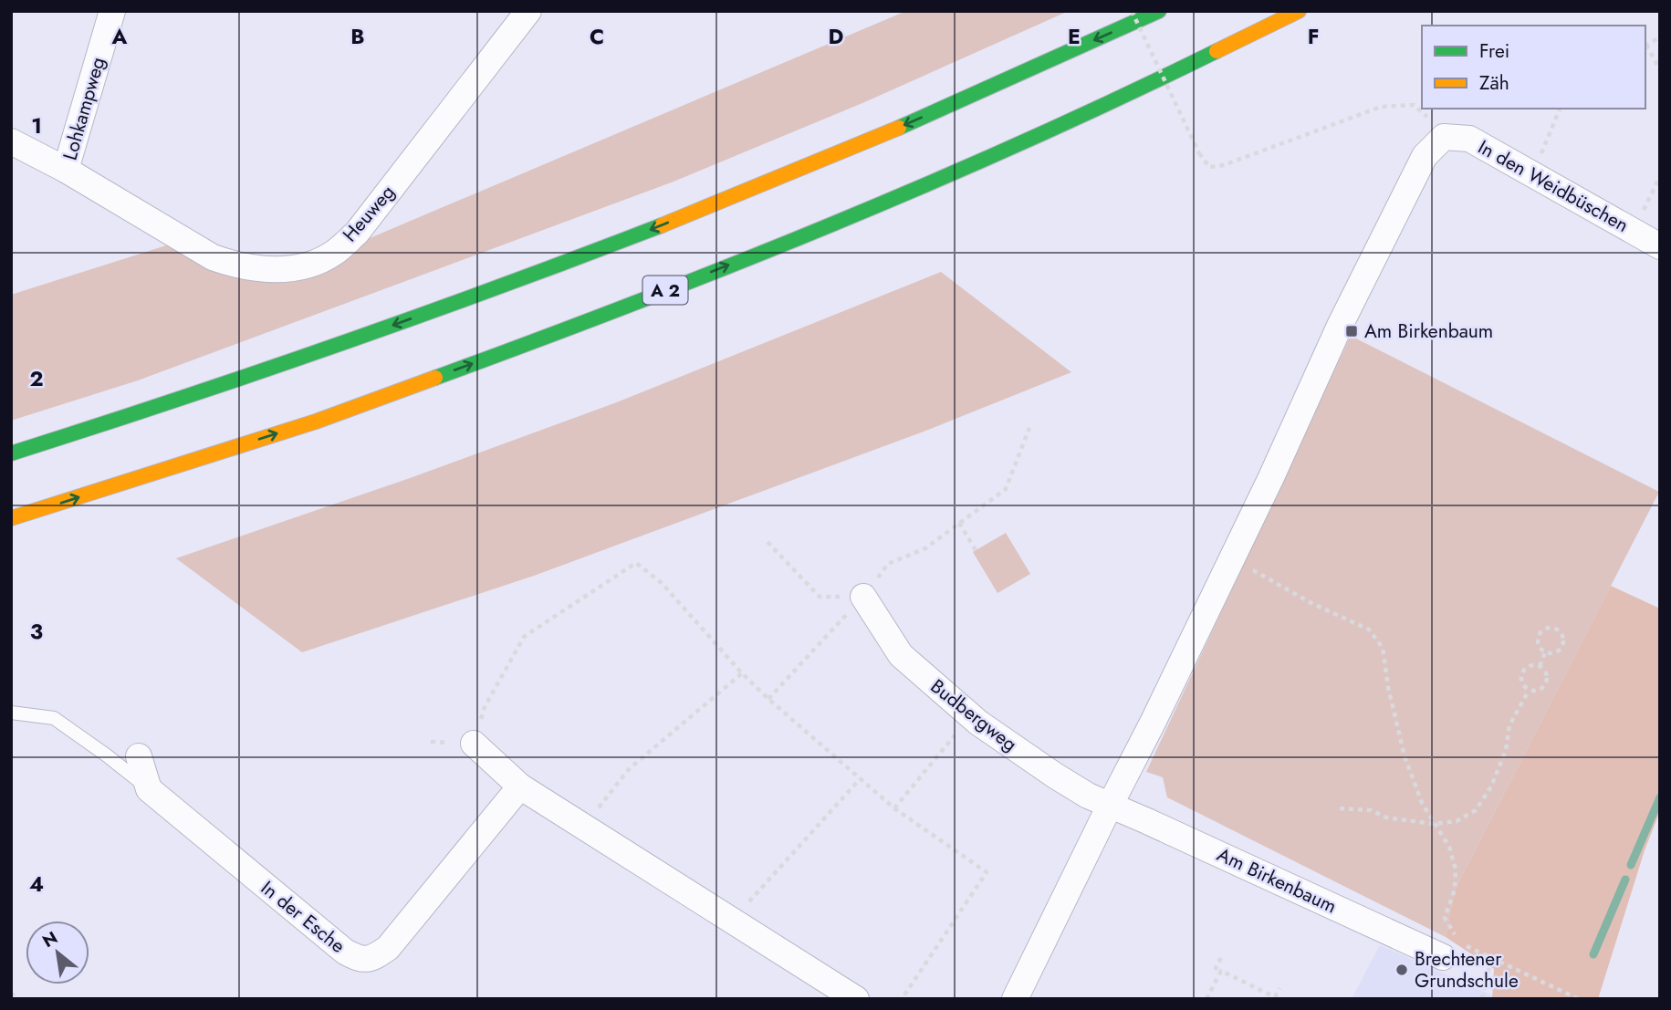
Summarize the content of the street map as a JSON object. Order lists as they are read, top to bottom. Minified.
{"streets":{"highway":["A 2"],"street":["Lohkampweg","In den Weidbüschen","Heuweg","Budbergweg","Am Birkenbaum","In der Esche"]},"crossings":[["Lohkampweg","Heuweg"],["Budbergweg","Am Birkenbaum"]],"places":{"transit":["Am Birkenbaum"],"other":["Brechtener Grundschule"]},"legend":["Frei","Zäh"],"north":"top left","grid":{"columns":["A","B","C","D","E","F"],"rows":["1","2","3","4"]}}
